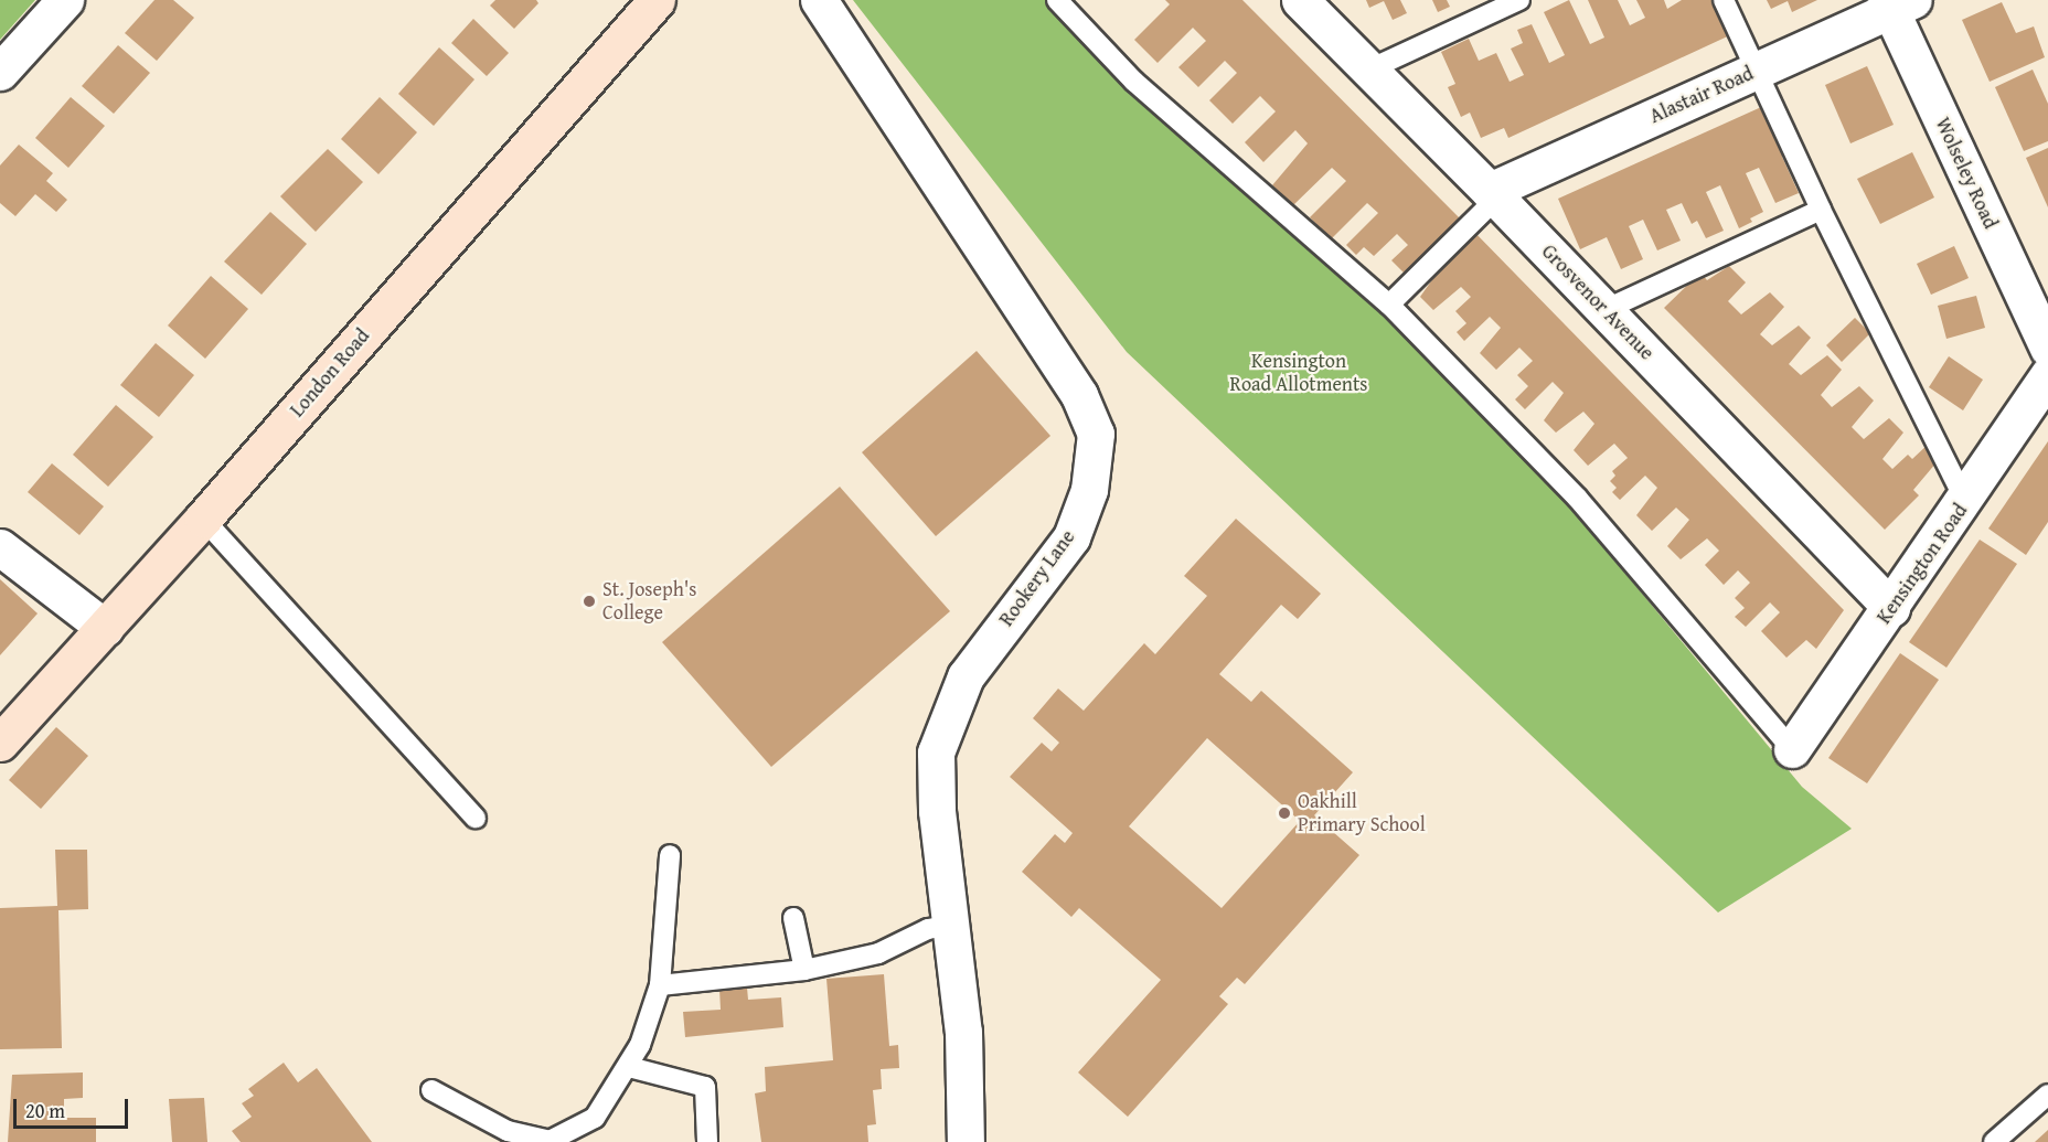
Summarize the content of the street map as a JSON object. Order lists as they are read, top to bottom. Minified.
{"streets":{"main road":["London Road"],"street":["Alastair Road","Wolseley Road","Grosvenor Avenue","Kensington Road","Rookery Lane"]},"crossings":[["Alastair Road","Wolseley Road"],["Alastair Road","Grosvenor Avenue"],["Grosvenor Avenue","Kensington Road"]],"parks":["Kensington Road Allotments"],"places":["St. Joseph's College","Oakhill Primary School"],"scale_bar":"20 m"}
